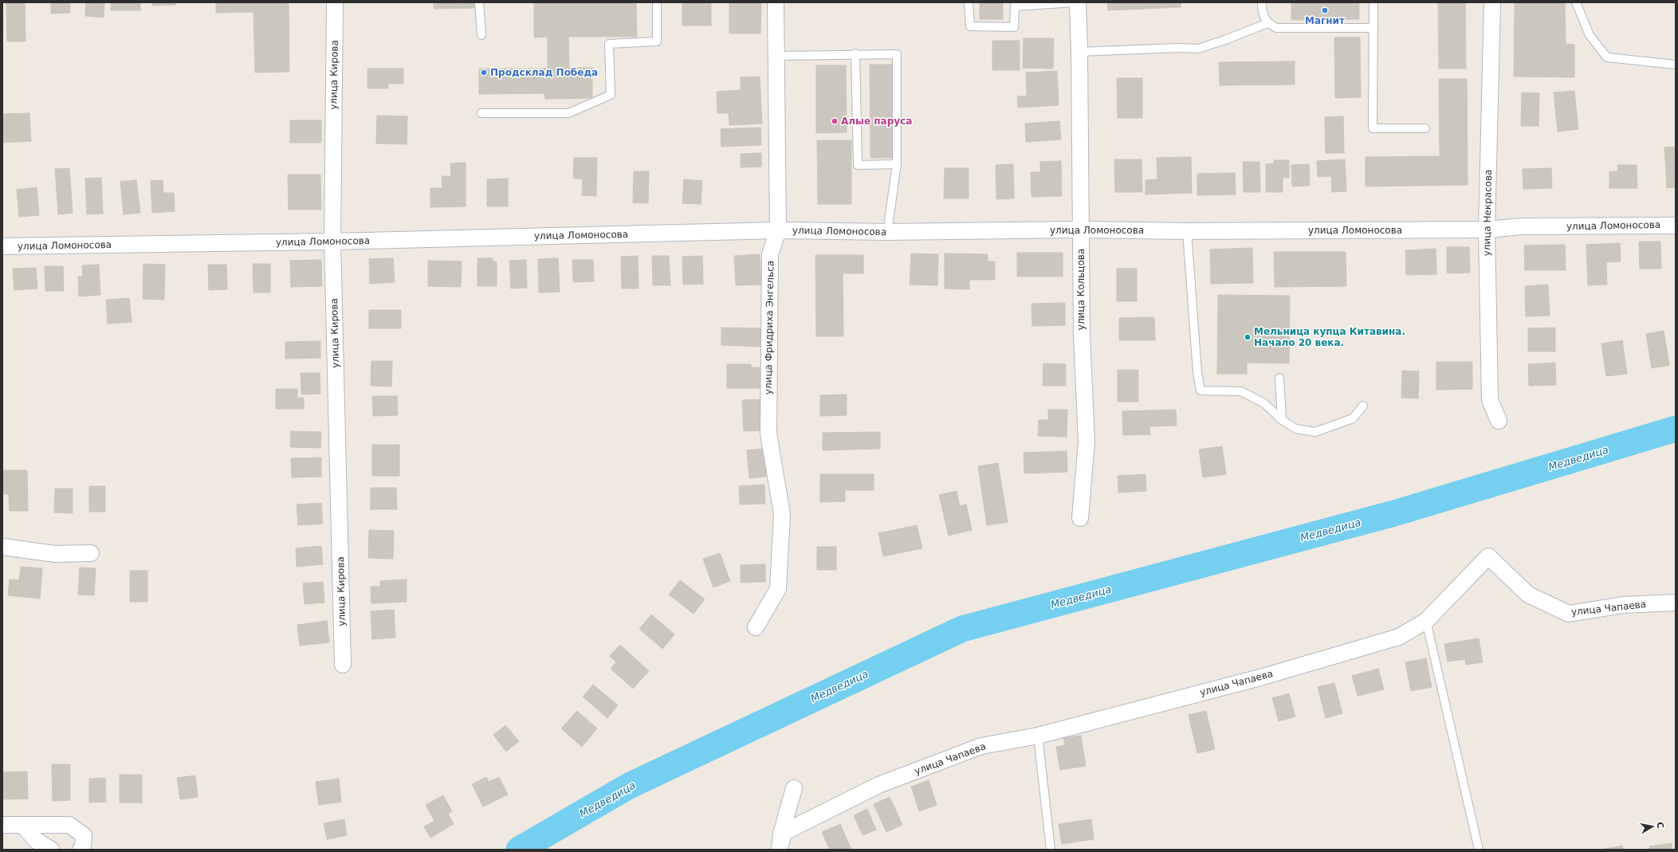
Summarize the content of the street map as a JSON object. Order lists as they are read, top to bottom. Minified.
{"streets":{"street":["улица Кирова","улица Некрасова","улица Ломоносова","улица Кольцова","улица Фридриха Энгельса","улица Чапаева"]},"crossings":[["улица Кирова","улица Ломоносова"],["улица Некрасова","улица Ломоносова"],["улица Ломоносова","улица Кольцова"],["улица Ломоносова","улица Фридриха Энгельса"]],"water":["Медведица"],"places":["Магнит","Продсклад Победа","Алые паруса","Мельница купца Китавина. Начало 20 века."],"north":"right"}
